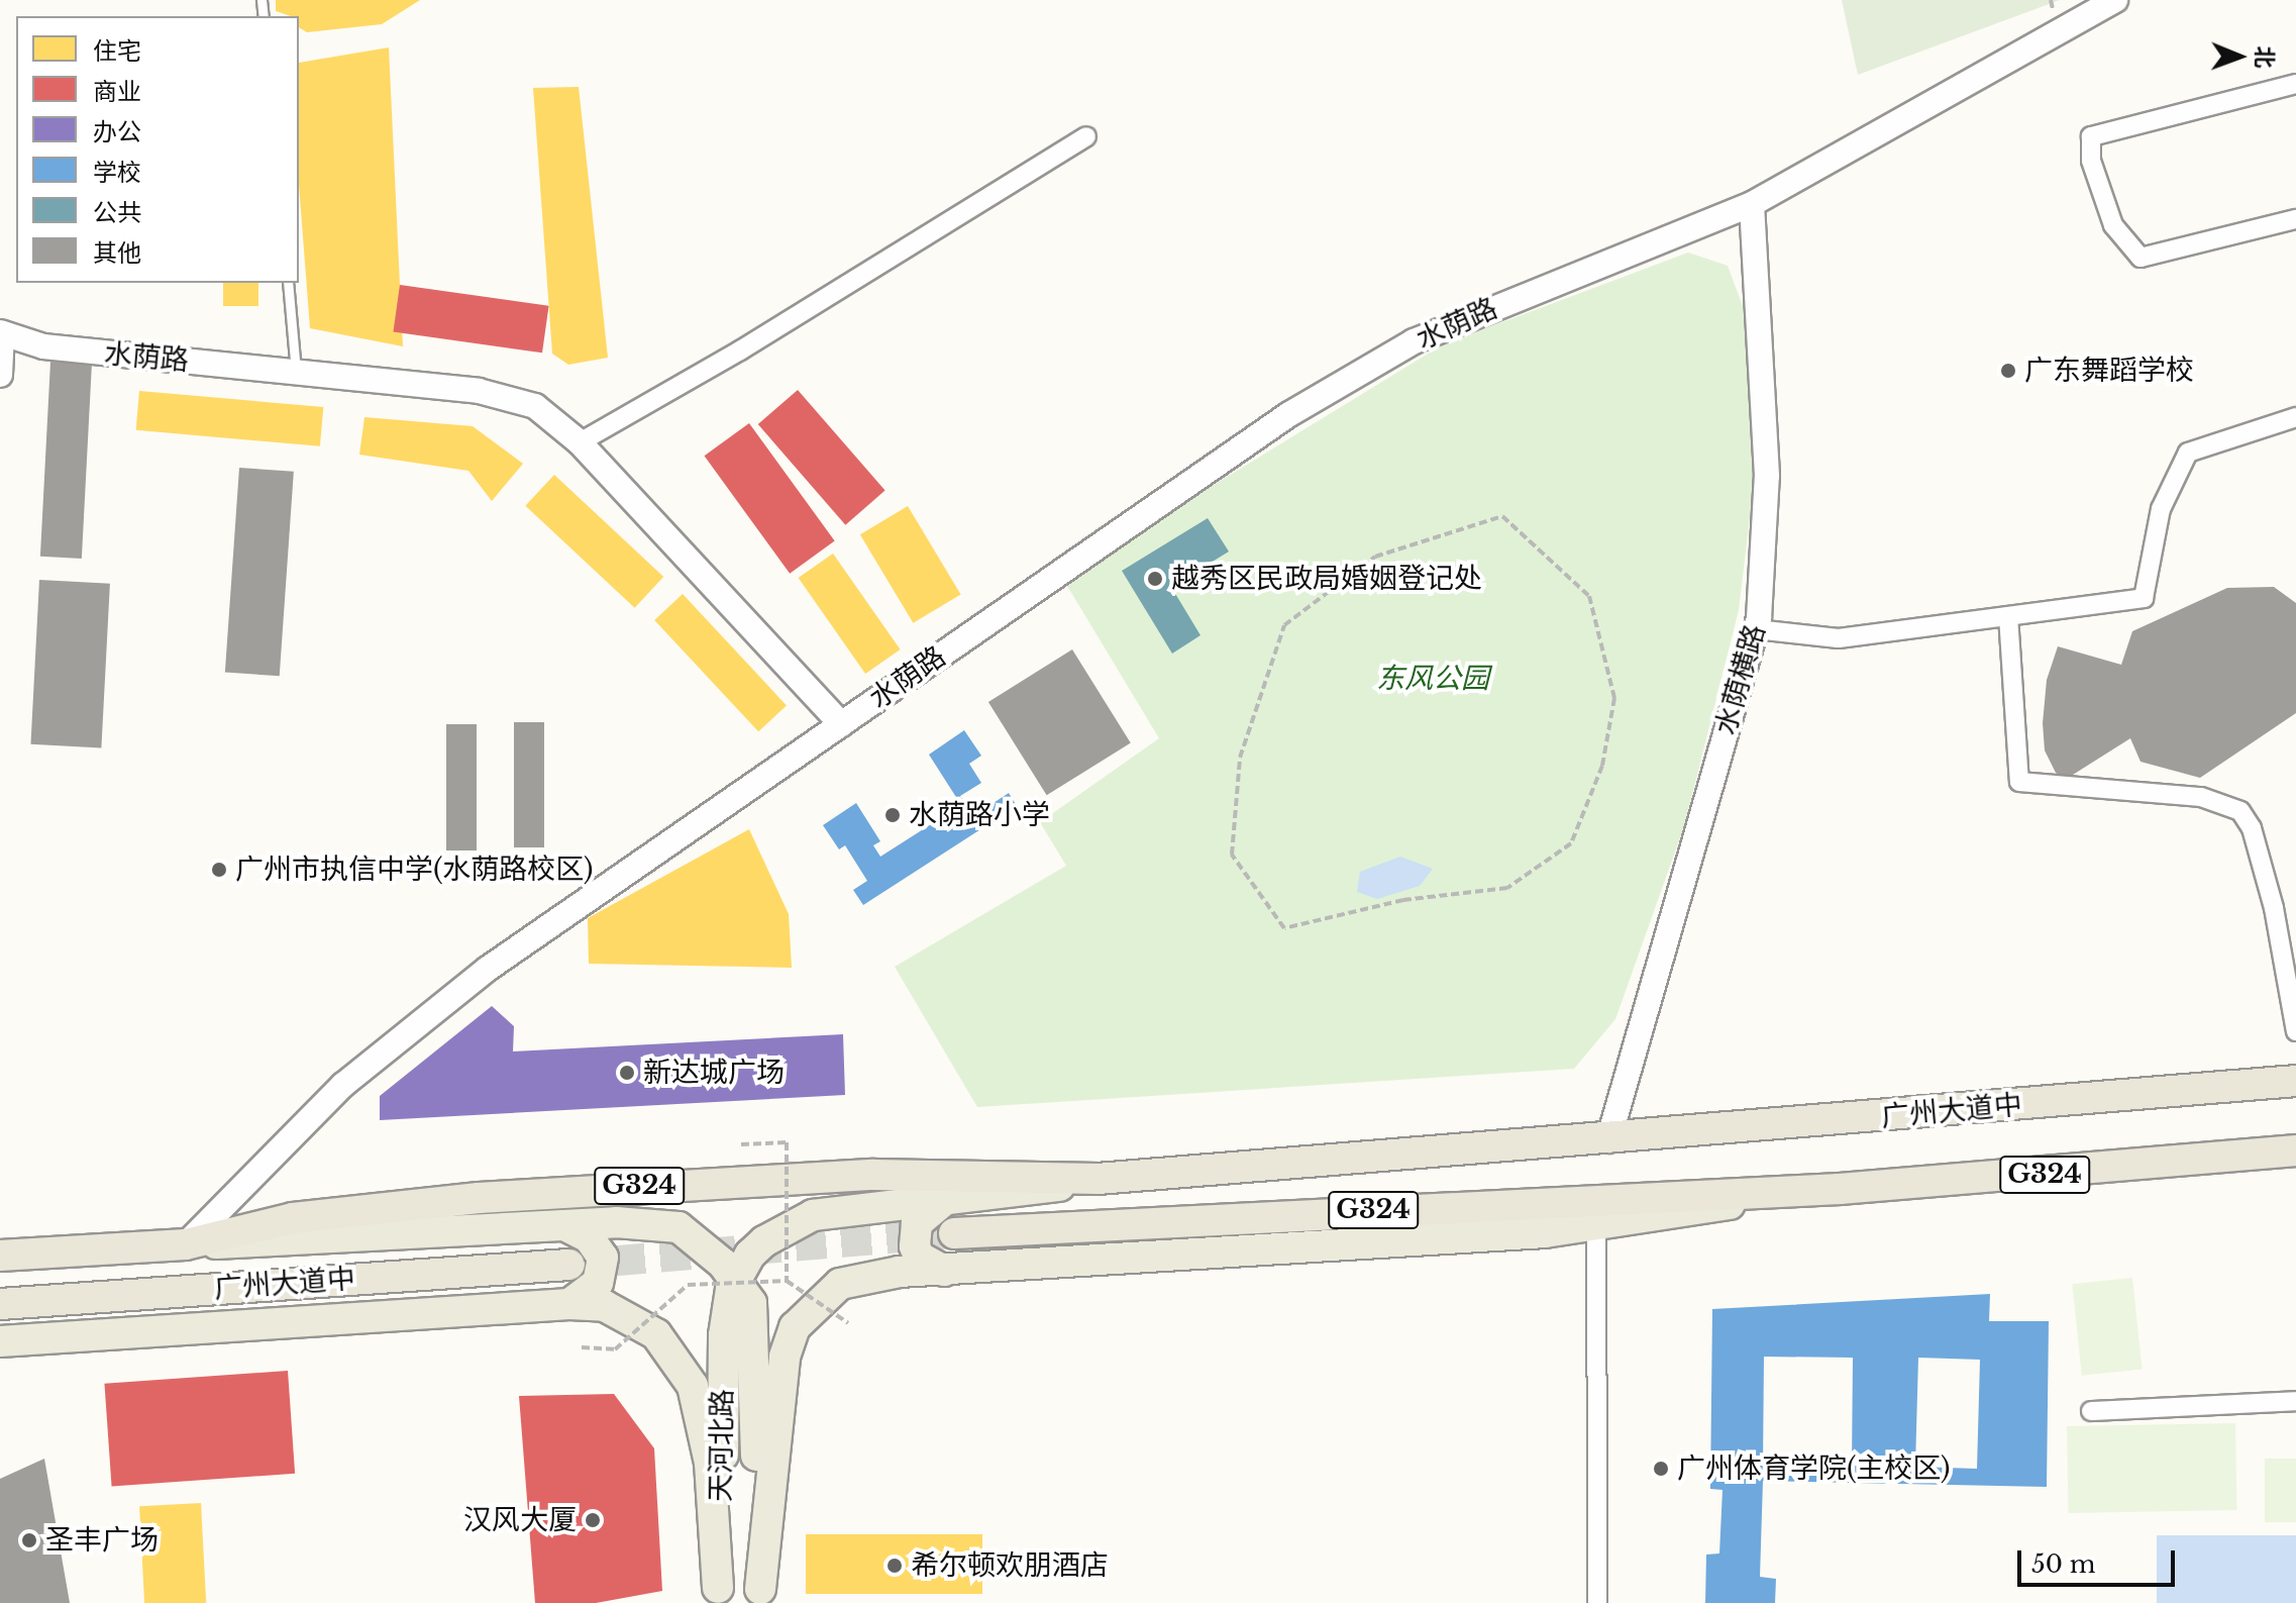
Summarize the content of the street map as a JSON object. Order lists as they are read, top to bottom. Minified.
{"streets":{"highway":["广州大道中","G324"],"main road":["天河北路"],"street":["水荫路","水荫横路"]},"crossings":[["水荫路","水荫横路"],["水荫路","广州大道中"],["水荫路","G324"],["水荫横路","广州大道中"],["水荫横路","G324"],["广州大道中","G324"]],"parks":["东风公园"],"places":["广东舞蹈学校","越秀区民政局婚姻登记处","水荫路小学","广州市执信中学(水荫路校区)","新达城广场","广州体育学院(主校区)","汉风大厦","圣丰广场","希尔顿欢朋酒店"],"legend":["住宅","商业","办公","学校","公共","其他"],"scale_bar":"50 m","north":"right"}
